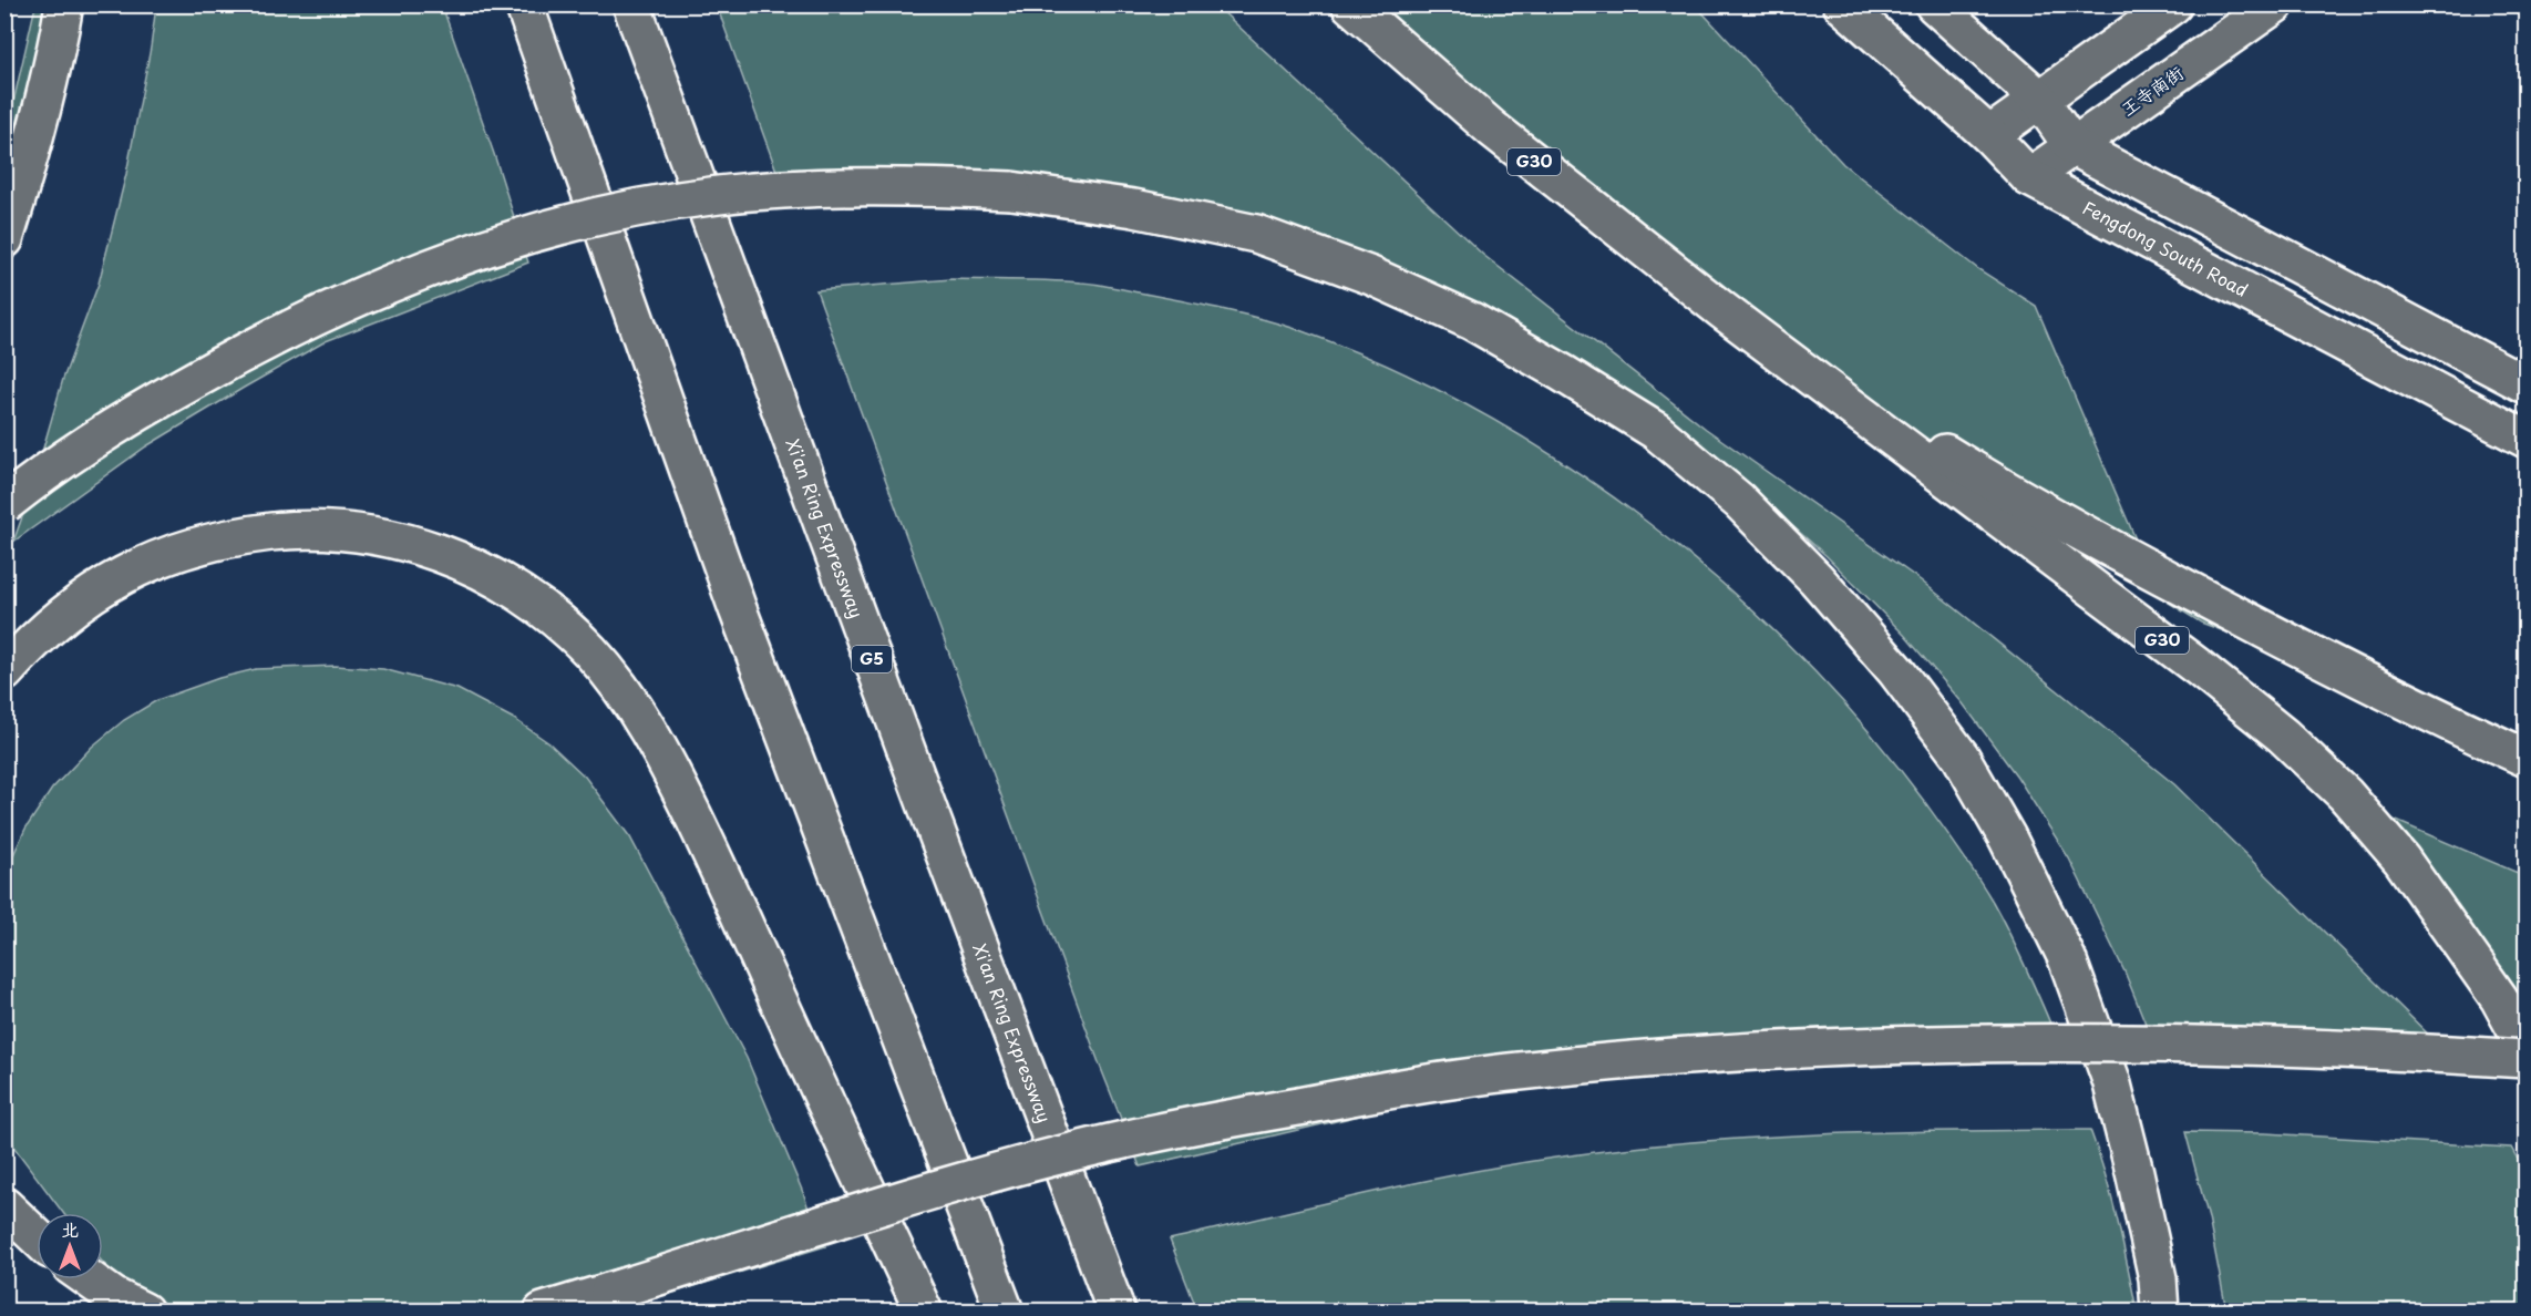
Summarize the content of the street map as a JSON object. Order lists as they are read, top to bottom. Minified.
{"streets":{"main road":["王寺南街","G30","Fengdong South Road","Xi'an Ring Expressway","G5"]},"crossings":[["王寺南街","Fengdong South Road"]],"north":"top"}
